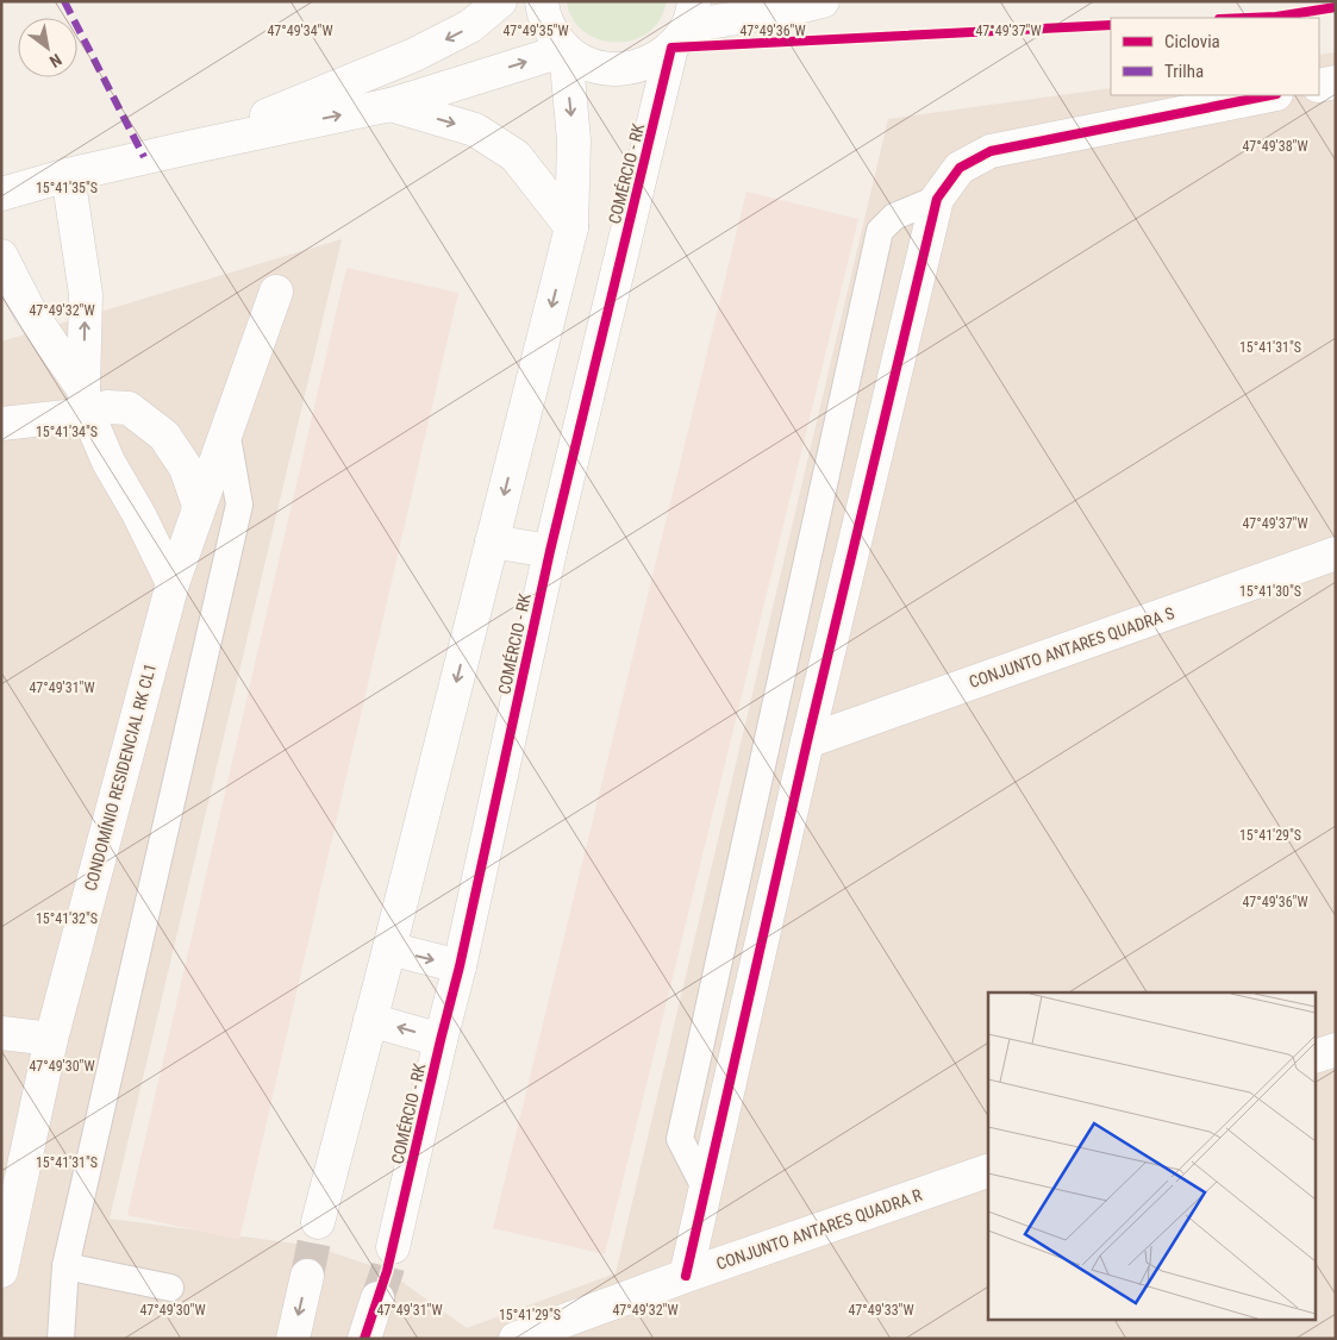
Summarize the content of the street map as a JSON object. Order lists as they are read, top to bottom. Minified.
{"streets":{"street":["COMÉRCIO - RK","CONJUNTO ANTARES QUADRA S","CONDOMÍNIO RESIDENCIAL RK CL1","CONJUNTO ANTARES QUADRA R"]},"legend":["Ciclovia","Trilha"],"north":"bottom right","coordinates":["47°49'34\"W","47°49'35\"W","47°49'36\"W","47°49'37\"W","47°49'38\"W","15°41'35\"S","47°49'32\"W","15°41'31\"S","15°41'34\"S","15°41'30\"S","47°49'31\"W","15°41'29\"S","15°41'32\"S","47°49'30\"W","47°49'33\"W"]}
